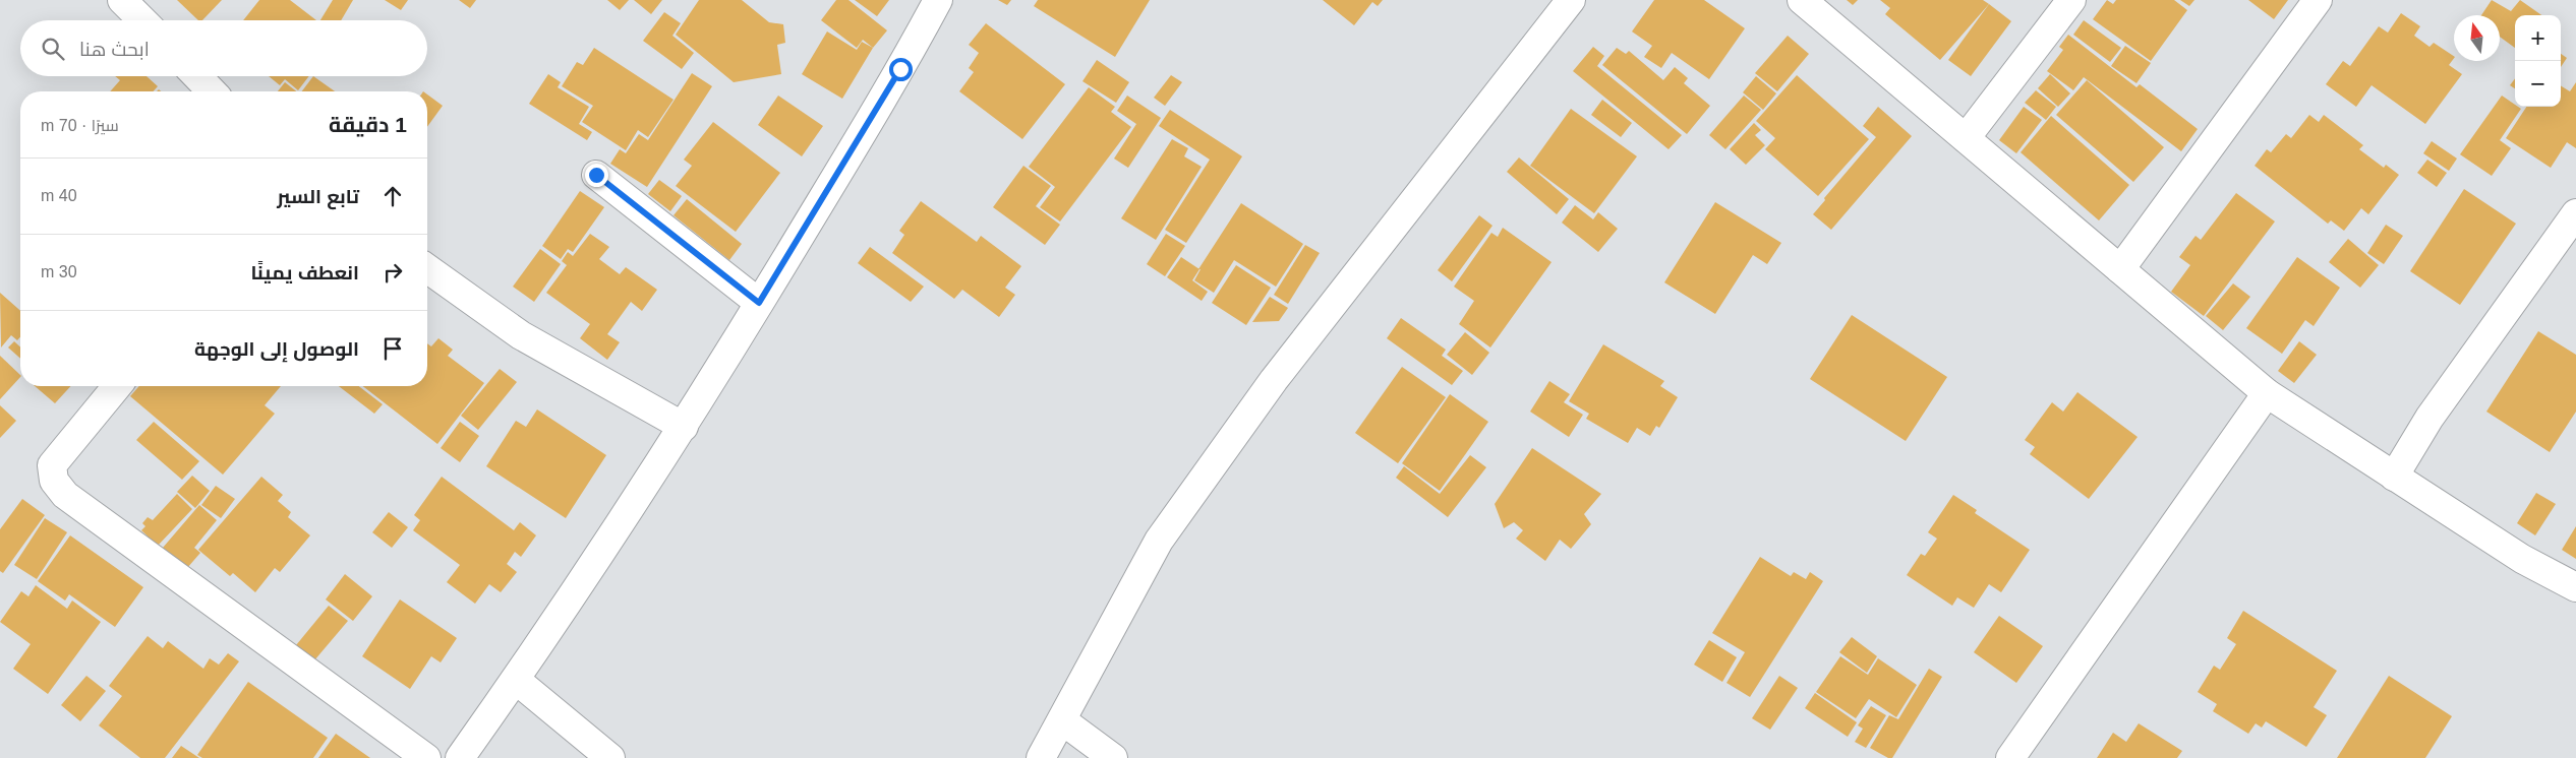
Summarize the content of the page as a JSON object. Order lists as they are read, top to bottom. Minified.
{"north":"top","page":{"map_buttons":["+","−"],"search":"ابحث هنا","heading":["1 دقيقة","سيرًا · 70 m"],"list":[["تابع السير","40 m"],["انعطف يمينًا","30 m"],"الوصول إلى الوجهة"]}}
